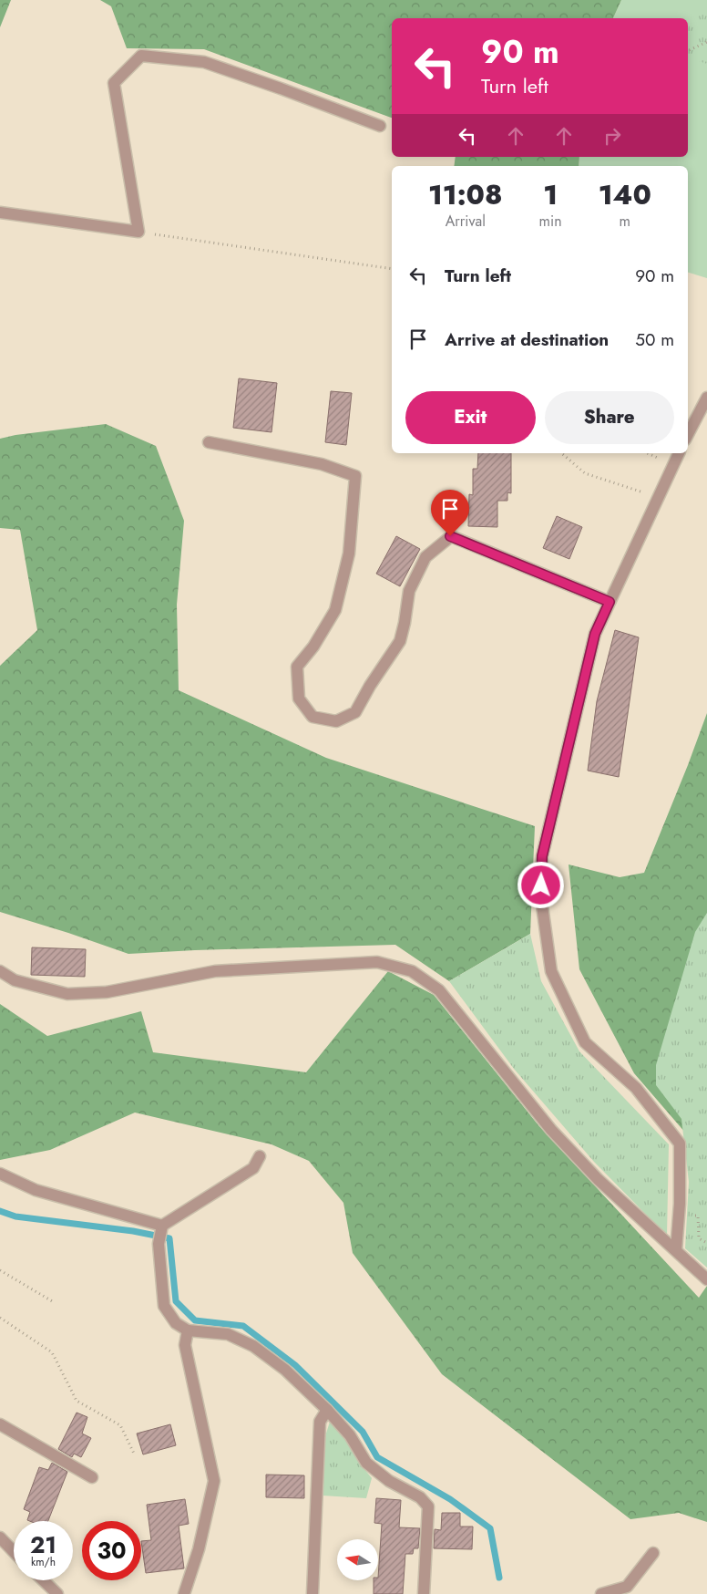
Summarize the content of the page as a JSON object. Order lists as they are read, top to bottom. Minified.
{"north":"left","page":{"turn":["90 m","Turn left"],"eta":["11:08","Arrival","1","min","140","m"],"list":[{"name":"Turn left","value":"90 m"},{"name":"Arrive at destination","value":"50 m"}],"buttons":["Exit","Share"],"speed":"21 km/h","limit":"30"}}
